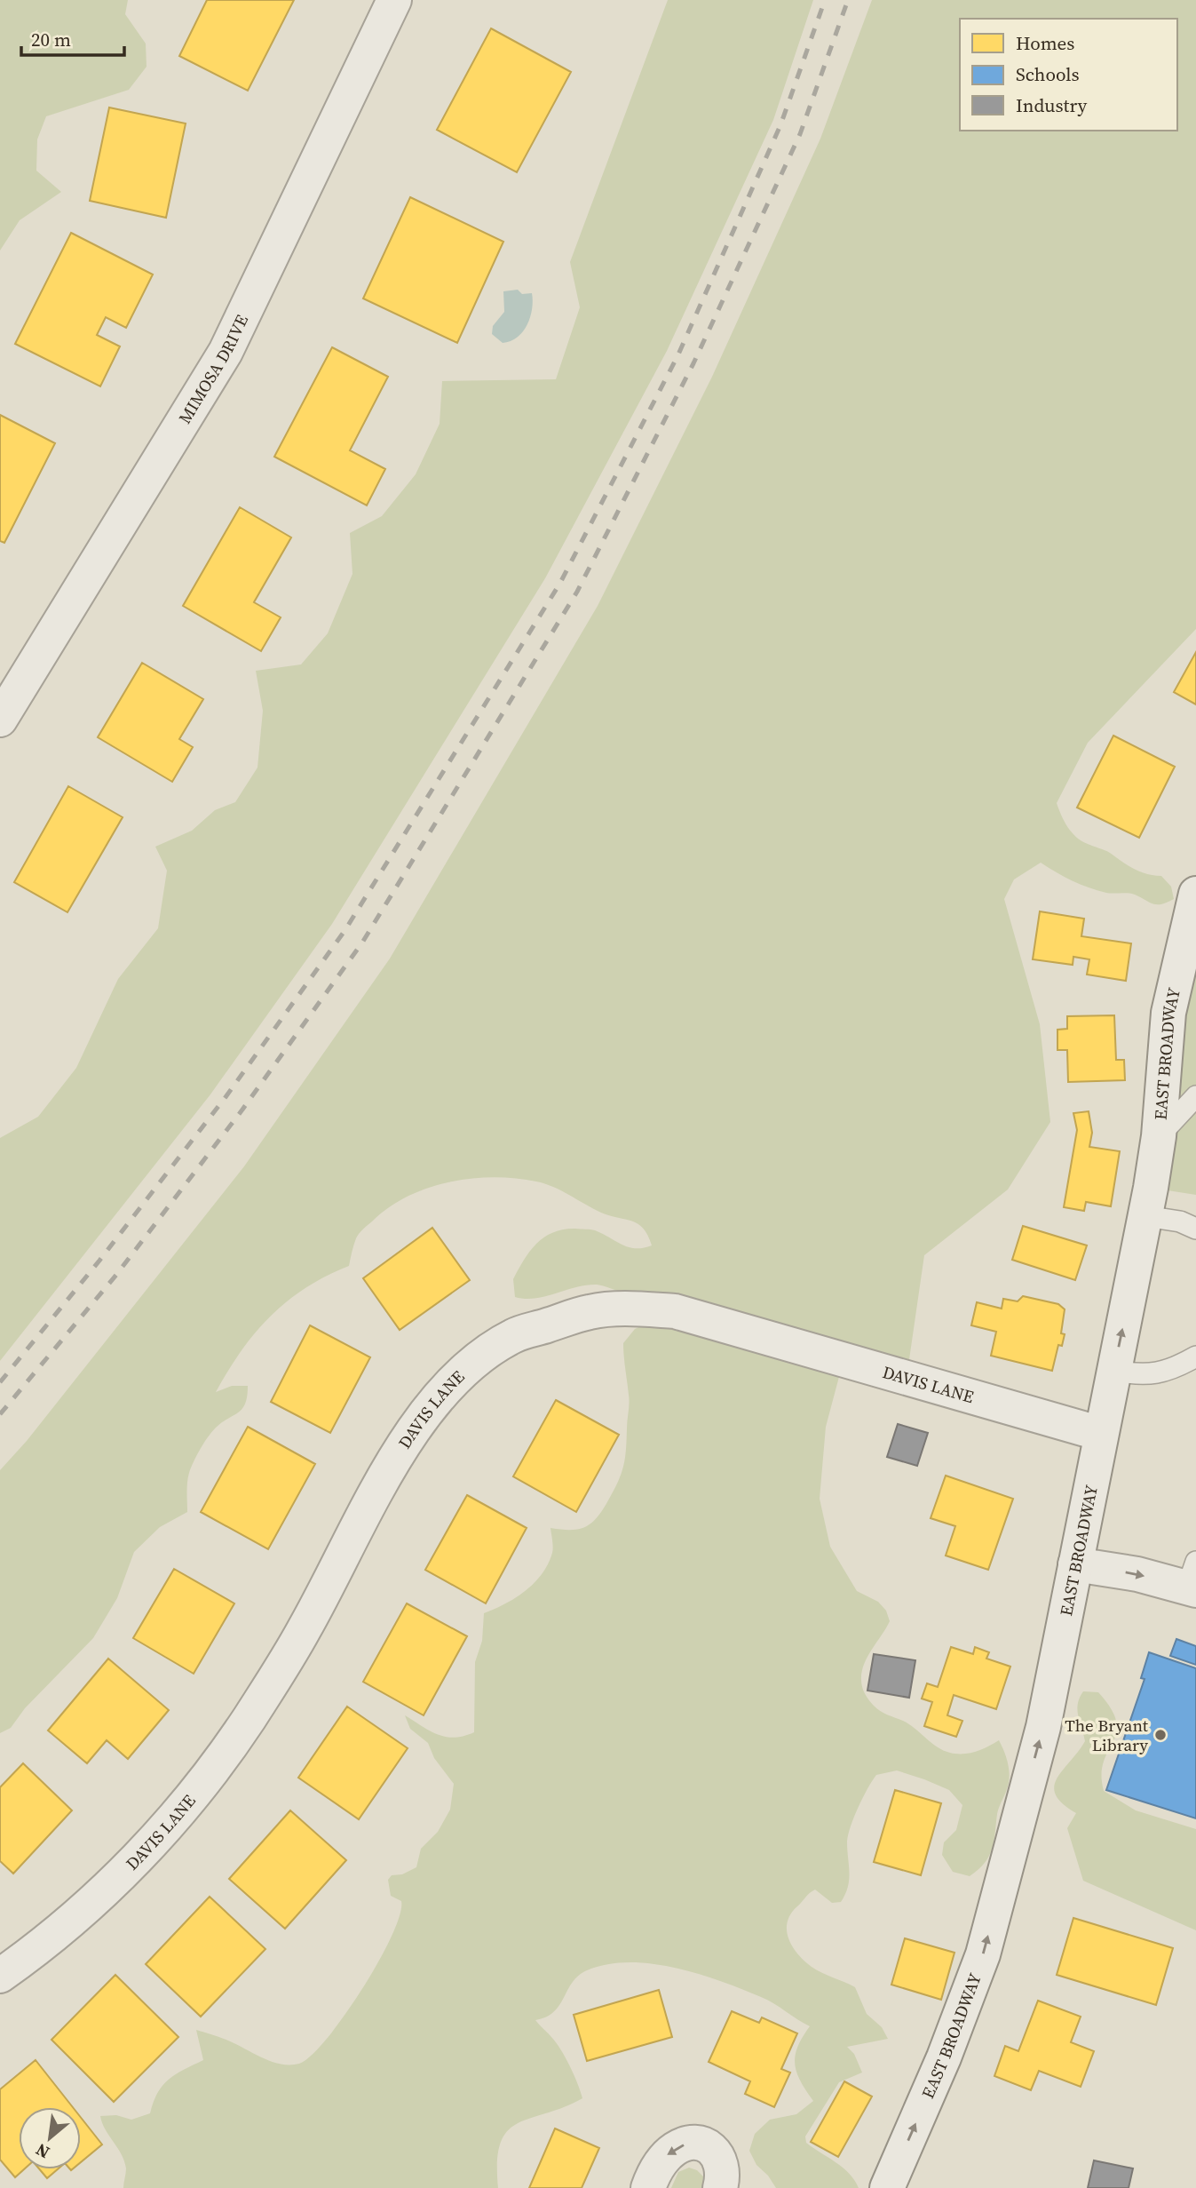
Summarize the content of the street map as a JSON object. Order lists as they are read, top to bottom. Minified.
{"streets":{"street":["MIMOSA DRIVE","EAST BROADWAY","DAVIS LANE"]},"crossings":[["EAST BROADWAY","DAVIS LANE"]],"one_way":["EAST BROADWAY"],"places":["The Bryant Library"],"legend":["Homes","Schools","Industry"],"scale_bar":"20 m","north":"bottom left"}
